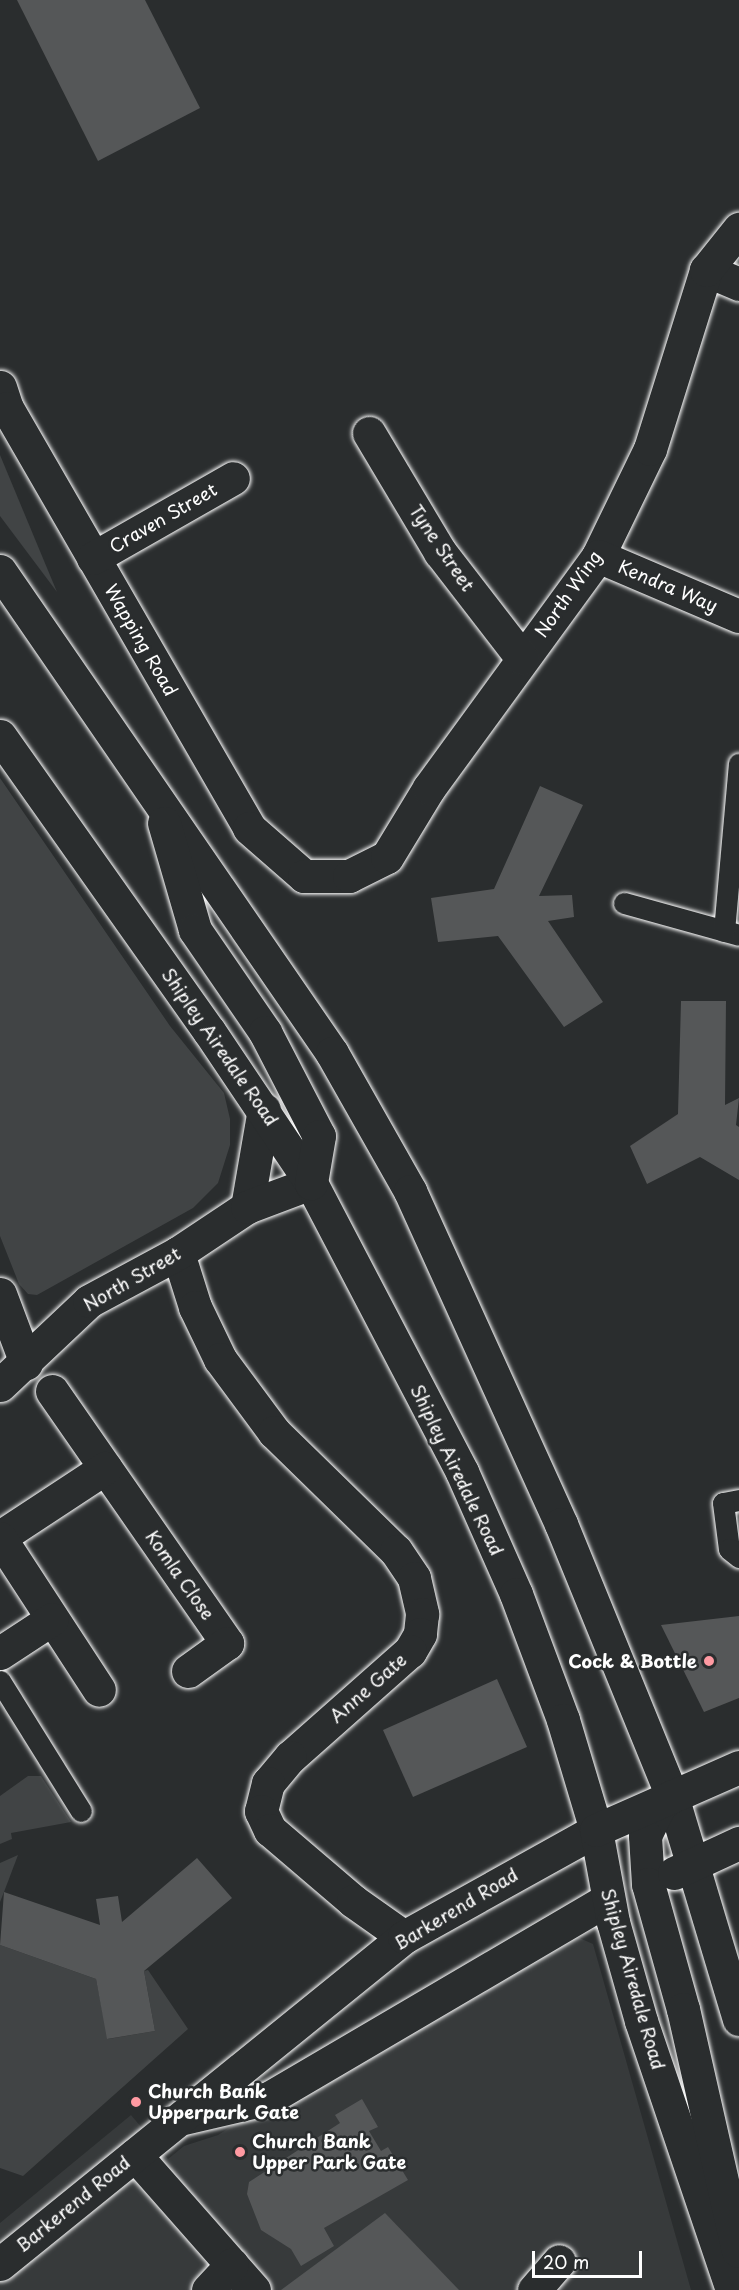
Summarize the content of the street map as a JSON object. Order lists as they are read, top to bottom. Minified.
{"streets":{"street":["Craven Street","Tyne Street","Kendra Way","North Wing","Wapping Road","Shipley Airedale Road","North Street","Komla Close","Anne Gate","Barkerend Road"]},"crossings":[["Craven Street","Wapping Road"],["Tyne Street","North Wing"],["Kendra Way","North Wing"],["North Wing","Wapping Road"],["Shipley Airedale Road","North Street"],["Shipley Airedale Road","Barkerend Road"],["North Street","Anne Gate"],["Anne Gate","Barkerend Road"]],"places":["Cock & Bottle","Church Bank Upperpark Gate","Church Bank Upper Park Gate"],"scale_bar":"20 m"}
